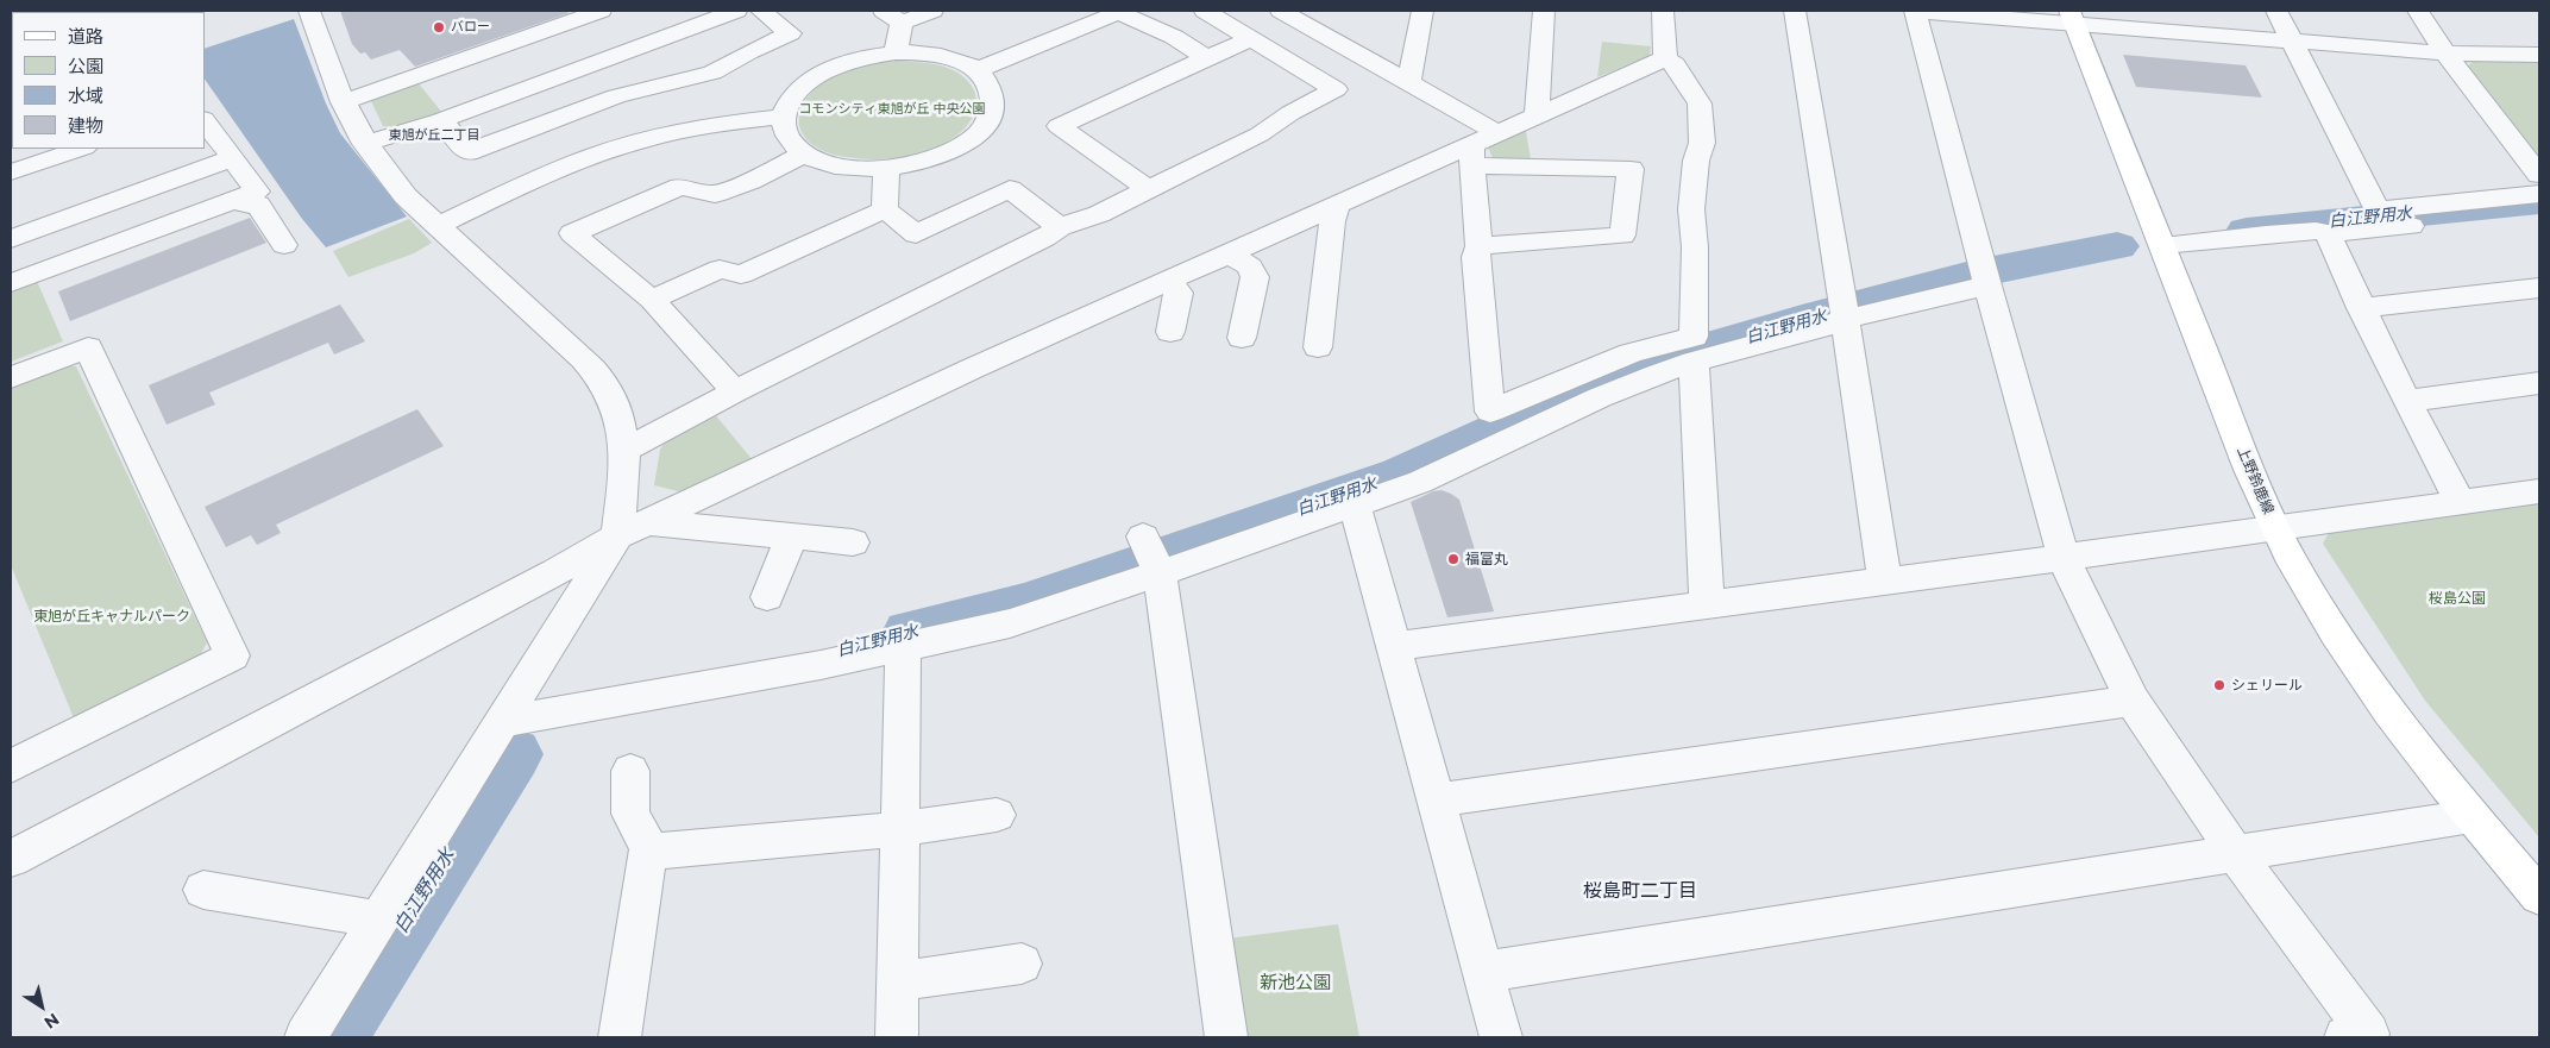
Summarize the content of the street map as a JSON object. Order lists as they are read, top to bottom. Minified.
{"streets":{"main road":["上野鈴鹿線"]},"districts":["東旭が丘二丁目","桜島町二丁目"],"water":["白江野用水"],"parks":["コモンシティ東旭が丘 中央公園","桜島公園","東旭が丘キャナルパーク","新池公園"],"places":["バロー","福富丸","シェリール"],"legend":["道路","公園","水域","建物"],"north":"bottom right"}
